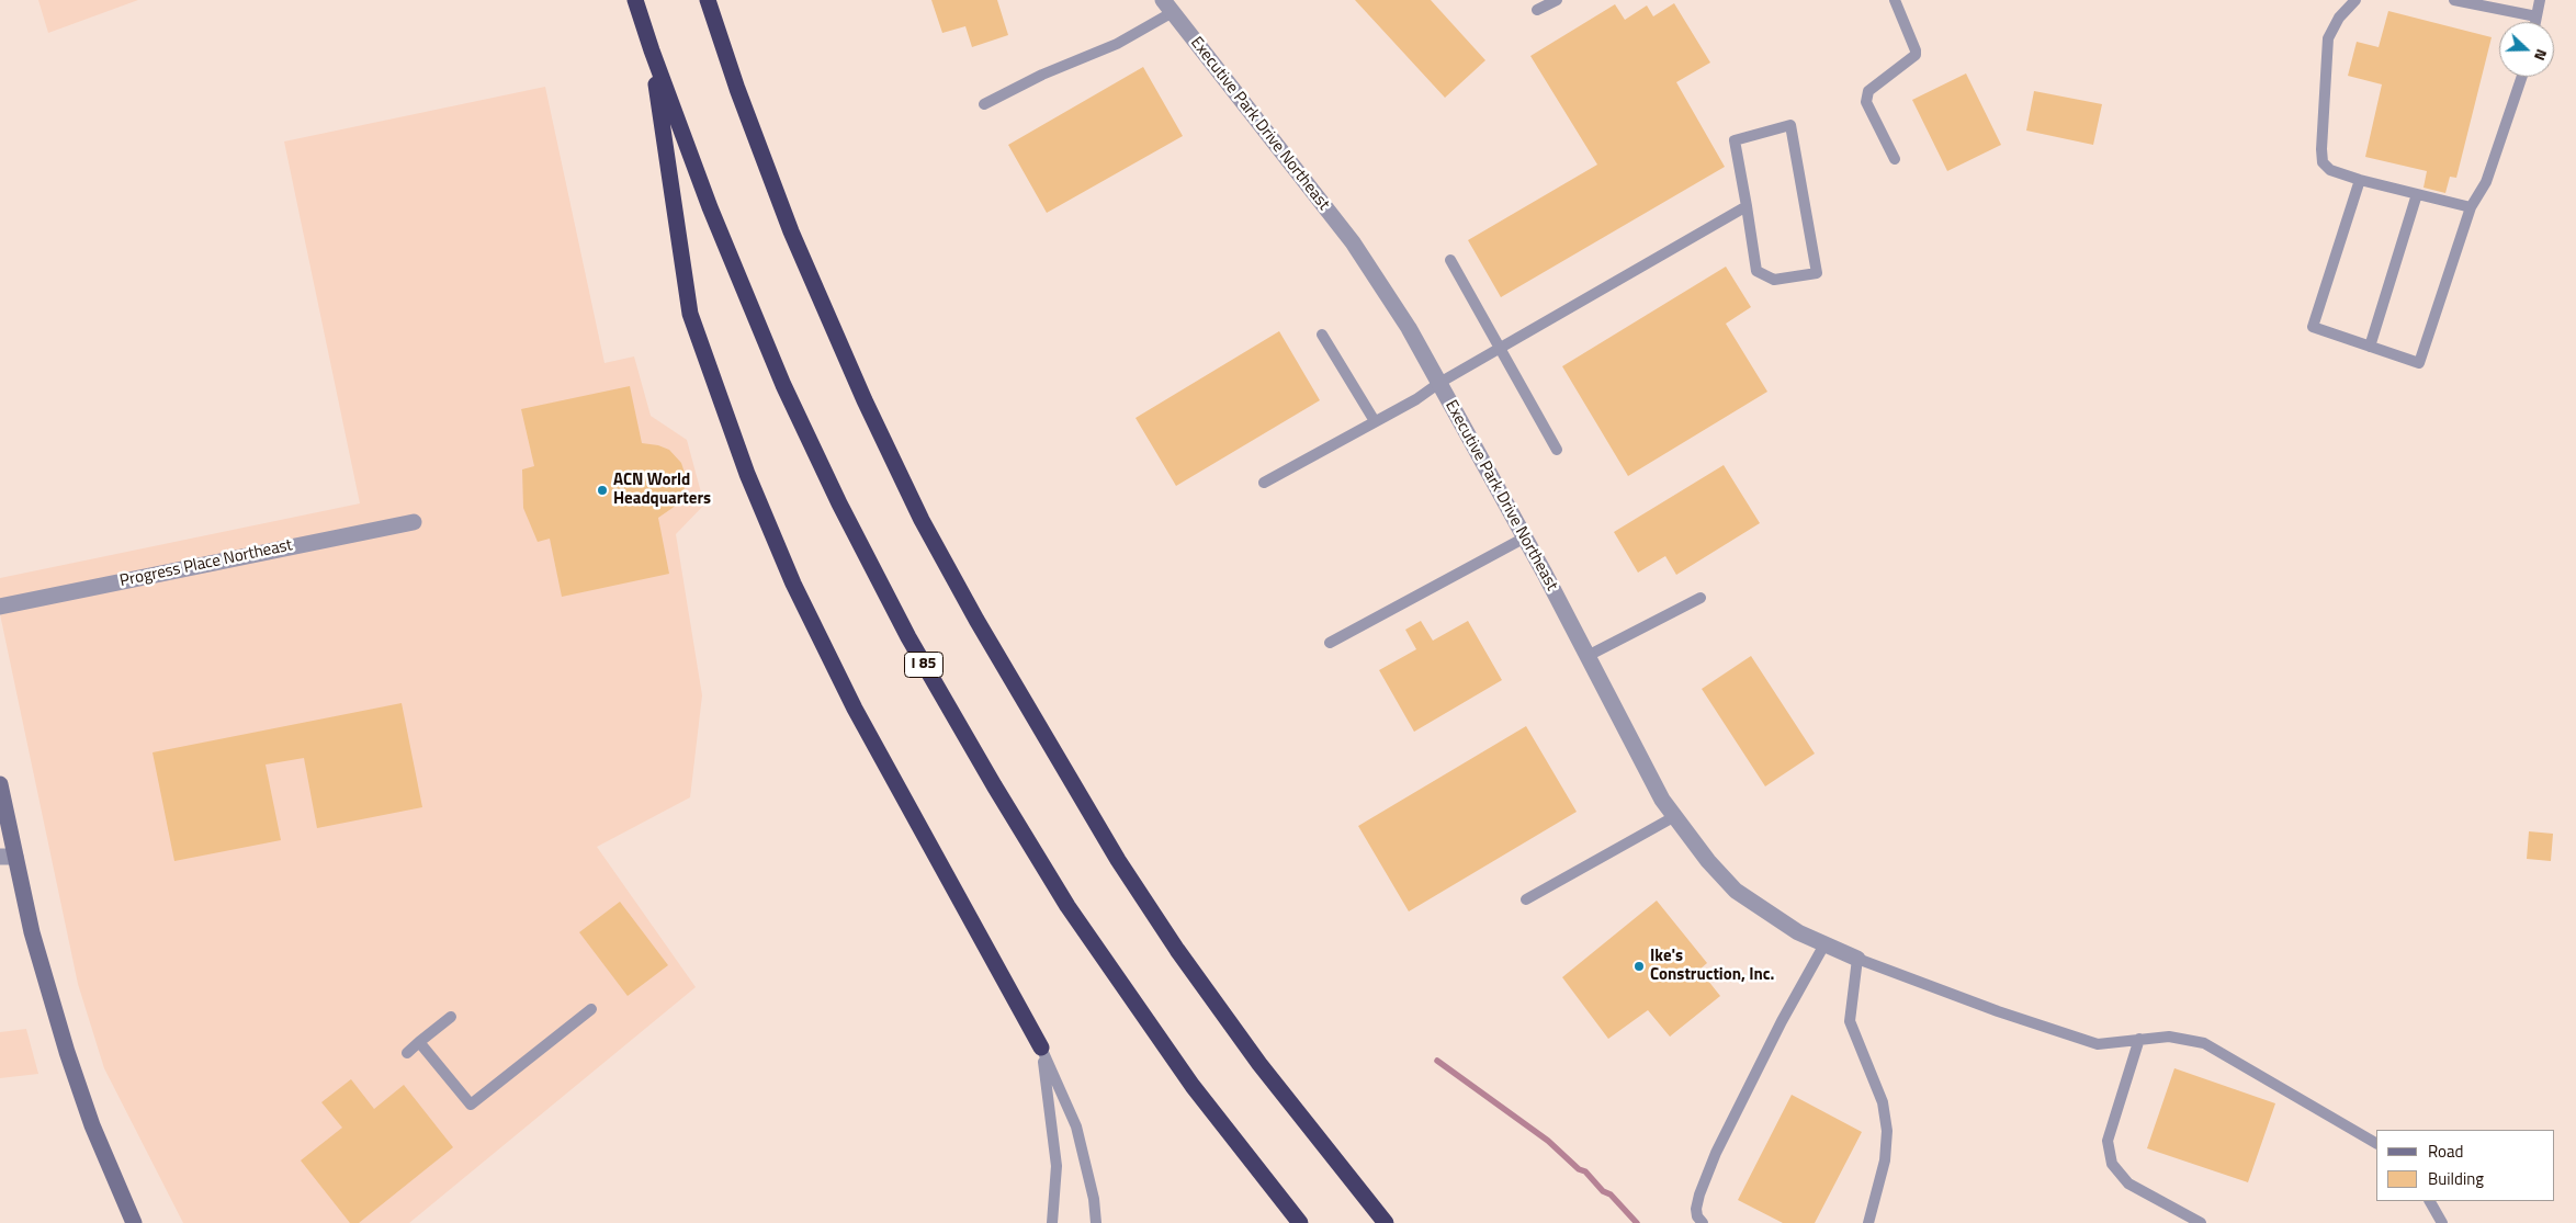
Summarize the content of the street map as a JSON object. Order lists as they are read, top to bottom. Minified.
{"streets":{"highway":["I 85"],"street":["Executive Park Drive Northeast","Progress Place Northeast"]},"places":["ACN World Headquarters","Ike's Construction, Inc."],"legend":["Road","Building"],"north":"right"}
